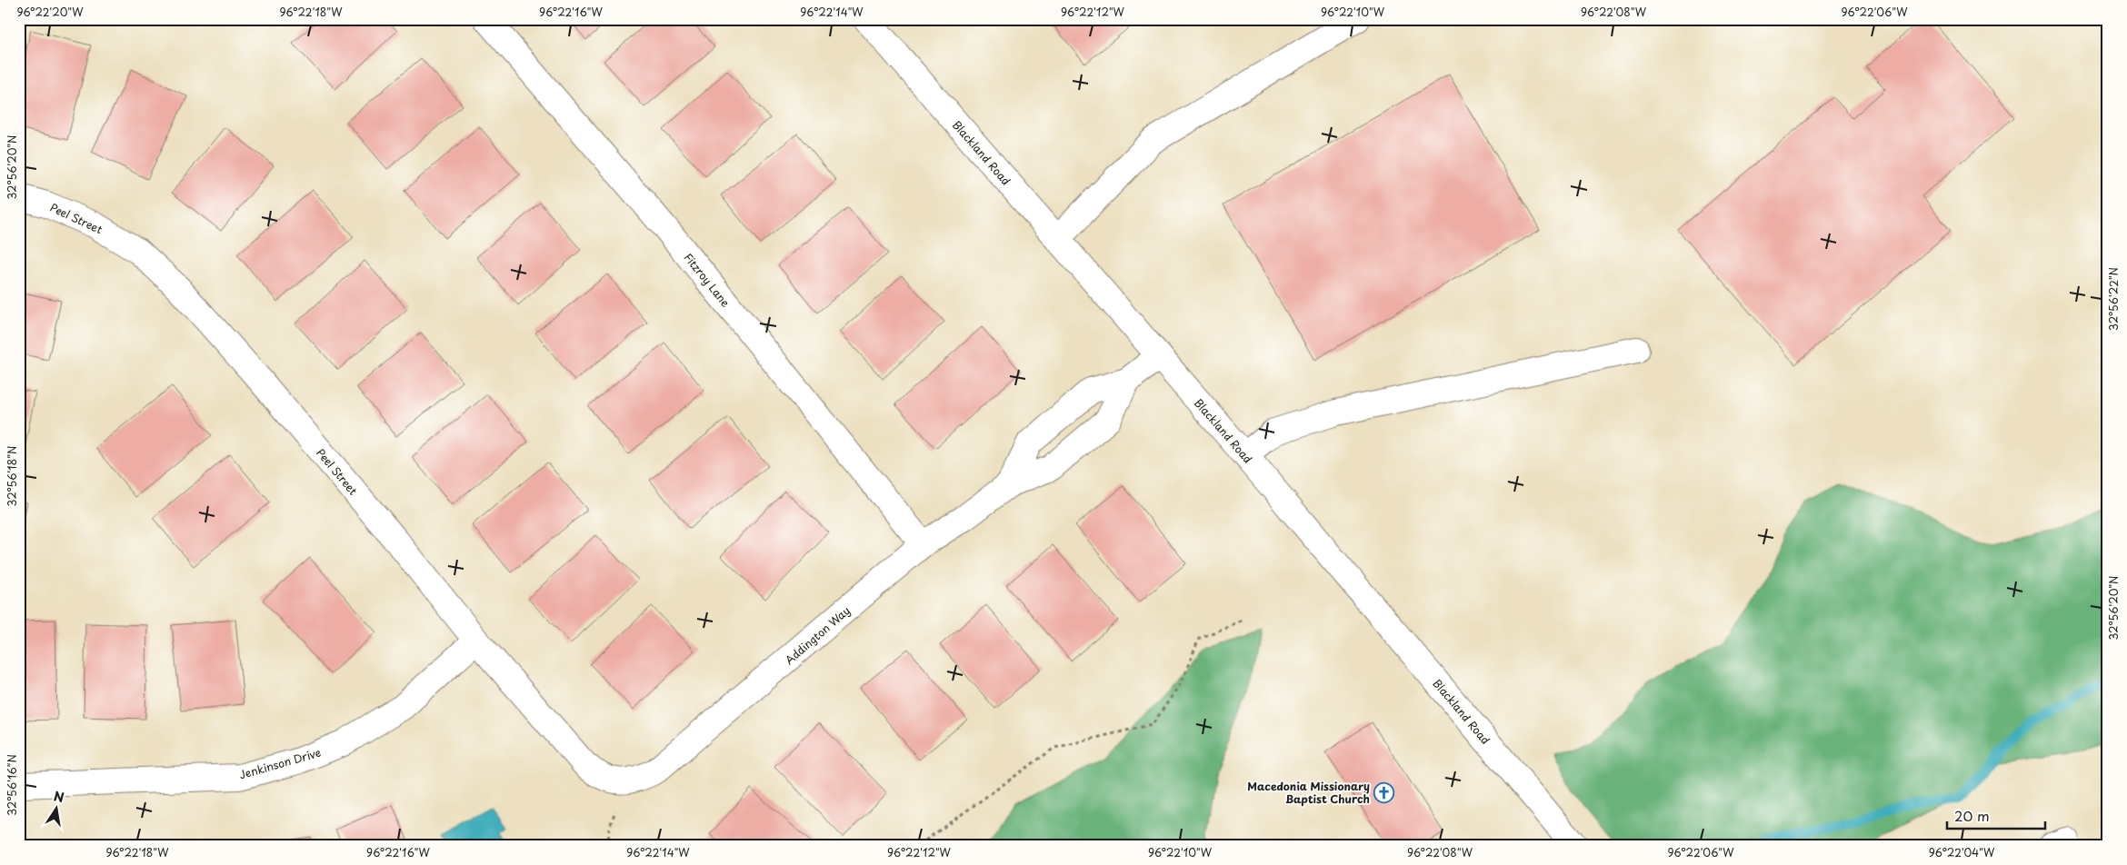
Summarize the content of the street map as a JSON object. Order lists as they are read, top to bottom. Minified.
{"streets":{"street":["Blackland Road","Peel Street","Fitzroy Lane","Addington Way","Jenkinson Drive"]},"crossings":[["Blackland Road","Addington Way"],["Peel Street","Addington Way"],["Peel Street","Jenkinson Drive"],["Fitzroy Lane","Addington Way"]],"places":{"church":["Macedonia Missionary Baptist Church"]},"scale_bar":"20 m","north":"top","coordinates":["96°22'20\"W","96°22'18\"W","96°22'16\"W","96°22'14\"W","96°22'12\"W","96°22'10\"W","96°22'08\"W","96°22'06\"W","32°56'20\"N","32°56'22\"N","32°56'18\"N","32°56'16\"N","96°22'04\"W"]}
